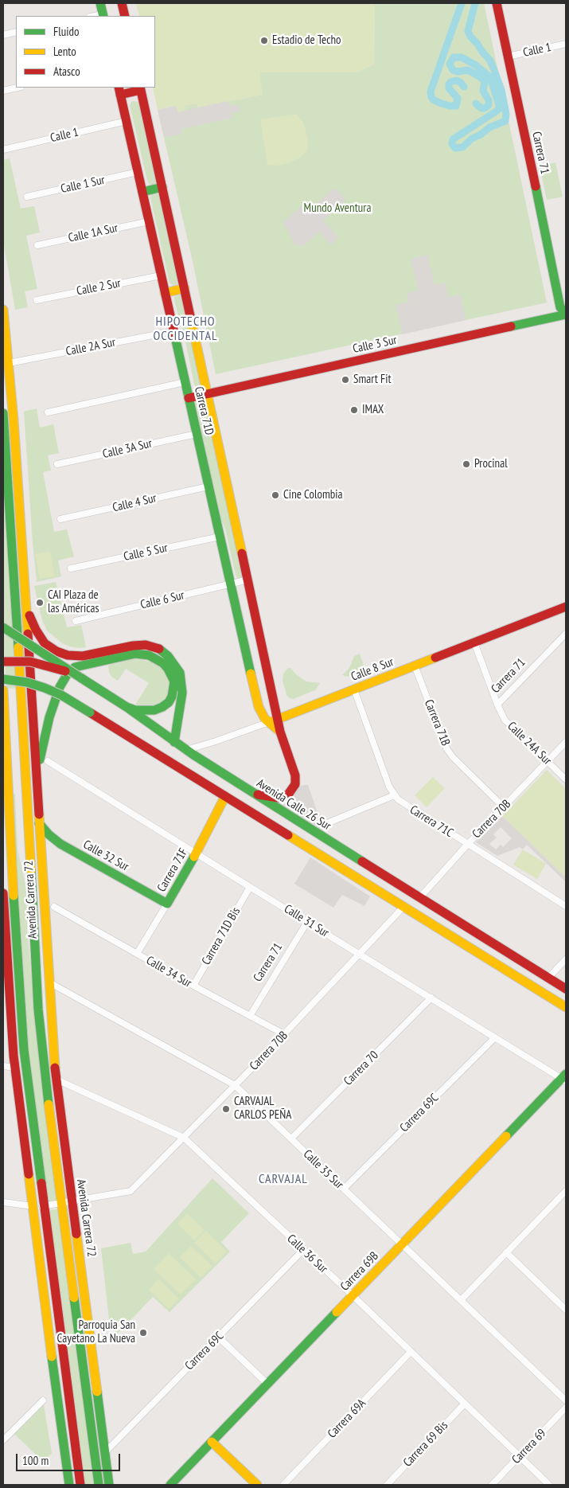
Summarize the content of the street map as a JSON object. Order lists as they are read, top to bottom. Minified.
{"streets":{"main road":["Carrera 71","Calle 3 Sur","Carrera 71D","Calle 8 Sur","Avenida Calle 26 Sur","Calle 32 Sur","Carrera 71F","Avenida Carrera 72","Carrera 69B"],"street":["Calle 1","Calle 1 Sur","Calle 1A Sur","Calle 2 Sur","Calle 2A Sur","Calle 3A Sur","Calle 4 Sur","Calle 5 Sur","Calle 6 Sur","Carrera 71B","Calle 24A Sur","Carrera 70B","Carrera 71C","Calle 31 Sur","Carrera 71D Bis","Calle 34 Sur","Carrera 70","Carrera 69C","Calle 35 Sur","Calle 36 Sur","Carrera 69A","Carrera 69 Bis","Carrera 69"]},"crossings":[["Calle 1","Carrera 71"],["Calle 1","Carrera 71D"],["Carrera 71","Calle 3 Sur"],["Carrera 71","Calle 8 Sur"],["Carrera 71","Calle 24A Sur"],["Carrera 71","Calle 31 Sur"],["Carrera 71","Calle 34 Sur"],["Calle 1 Sur","Carrera 71D"],["Calle 1A Sur","Carrera 71D"],["Calle 2 Sur","Carrera 71D"],["Calle 3 Sur","Carrera 71D"],["Calle 2A Sur","Carrera 71D"],["Calle 2A Sur","Avenida Carrera 72"],["Carrera 71D","Calle 3A Sur"],["Carrera 71D","Calle 4 Sur"],["Carrera 71D","Calle 5 Sur"],["Carrera 71D","Calle 6 Sur"],["Carrera 71D","Calle 8 Sur"],["Carrera 71D","Avenida Calle 26 Sur"],["Calle 8 Sur","Carrera 71B"],["Calle 8 Sur","Avenida Calle 26 Sur"],["Calle 8 Sur","Carrera 71C"],["Carrera 71B","Carrera 70B"],["Calle 24A Sur","Carrera 70B"],["Avenida Calle 26 Sur","Carrera 70B"],["Carrera 70B","Carrera 71C"],["Carrera 70B","Avenida Carrera 72"],["Carrera 70B","Calle 31 Sur"],["Carrera 70B","Calle 34 Sur"],["Carrera 70B","Calle 35 Sur"],["Carrera 70B","Calle 36 Sur"],["Calle 32 Sur","Carrera 71F"],["Calle 32 Sur","Avenida Carrera 72"],["Carrera 71F","Calle 31 Sur"],["Carrera 71F","Calle 34 Sur"],["Avenida Carrera 72","Carrera 69C"],["Avenida Carrera 72","Calle 35 Sur"],["Avenida Carrera 72","Calle 36 Sur"],["Calle 31 Sur","Carrera 71D Bis"],["Calle 31 Sur","Carrera 70"],["Calle 31 Sur","Carrera 69C"],["Calle 31 Sur","Carrera 69B"],["Carrera 71D Bis","Calle 34 Sur"],["Carrera 70","Calle 35 Sur"],["Carrera 69C","Calle 35 Sur"],["Carrera 69C","Calle 36 Sur"],["Calle 35 Sur","Carrera 69B"],["Calle 36 Sur","Carrera 69B"],["Calle 36 Sur","Carrera 69A"],["Calle 36 Sur","Carrera 69 Bis"],["Calle 36 Sur","Carrera 69"]],"districts":["HIPOTECHO OCCIDENTAL","CARVAJAL"],"parks":["Mundo Aventura"],"places":["Estadio de Techo","Smart Fit","IMAX","Procinal","Cine Colombia","CAI Plaza de las Américas","CARVAJAL CARLOS PEÑA","Parroquia San Cayetano La Nueva"],"legend":["Fluido","Lento","Atasco"],"scale_bar":"100 m"}
